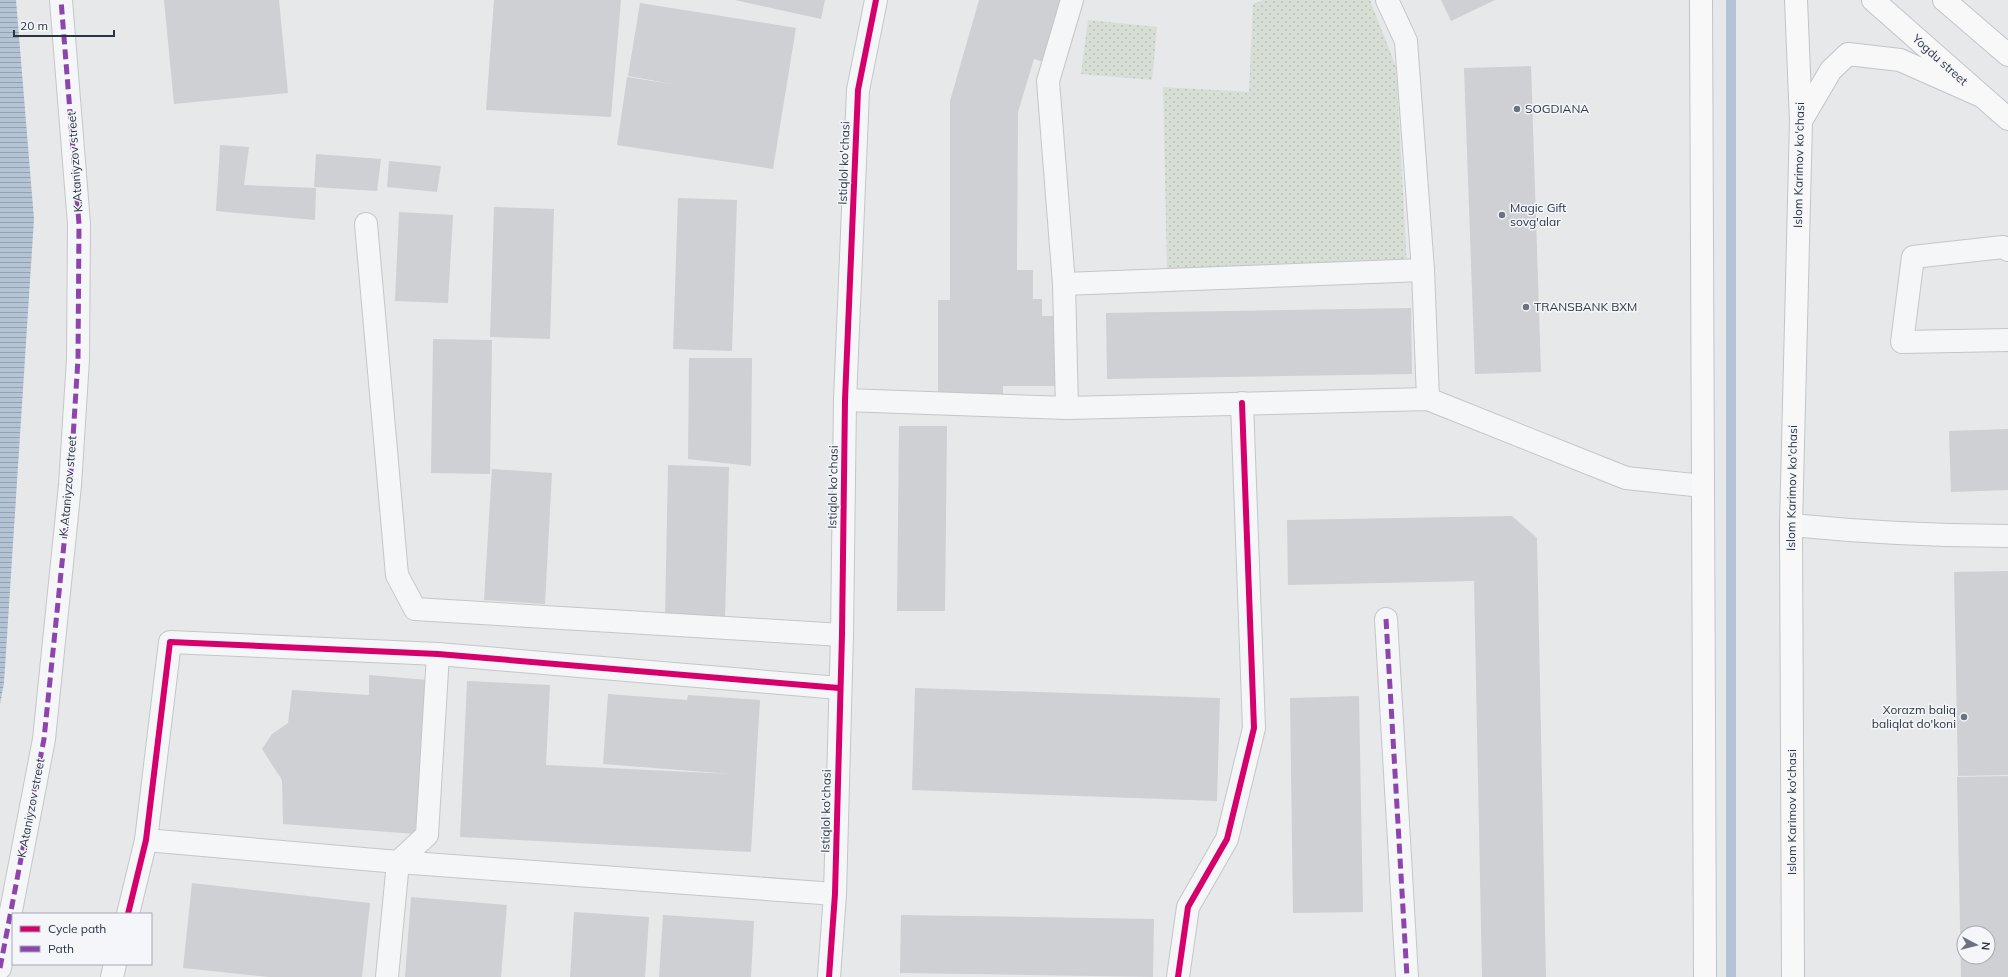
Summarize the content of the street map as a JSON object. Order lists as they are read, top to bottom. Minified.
{"streets":{"main road":["Yogdu street","Islom Karimov ko'chasi"],"street":["K.Ataniyzov street","Istiqlol ko'chasi"]},"places":["SOGDIANA","Magic Gift sovg'alar","TRANSBANK BXM","Xorazm baliq baliqlat do'koni"],"legend":["Cycle path","Path"],"scale_bar":"20 m","north":"right"}
